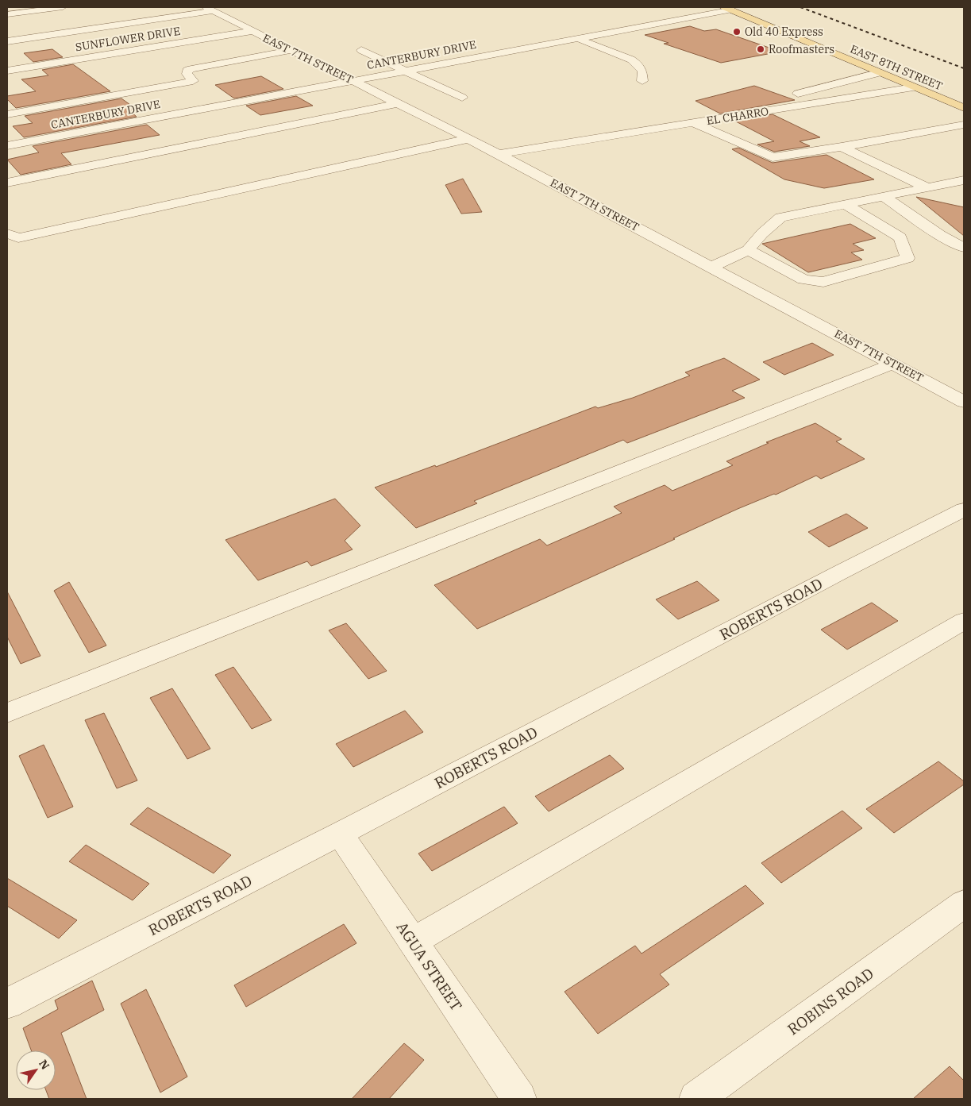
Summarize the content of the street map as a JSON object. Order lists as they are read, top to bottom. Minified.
{"streets":{"main road":["CANTERBURY DRIVE","EAST 8TH STREET"],"street":["SUNFLOWER DRIVE","EAST 7TH STREET","EL CHARRO","ROBERTS ROAD","AGUA STREET","ROBINS ROAD"]},"crossings":[["SUNFLOWER DRIVE","EAST 7TH STREET"],["CANTERBURY DRIVE","EAST 7TH STREET"],["CANTERBURY DRIVE","EAST 8TH STREET"],["EAST 8TH STREET","EL CHARRO"],["ROBERTS ROAD","AGUA STREET"]],"places":["Old 40 Express","Roofmasters"],"north":"top right"}
